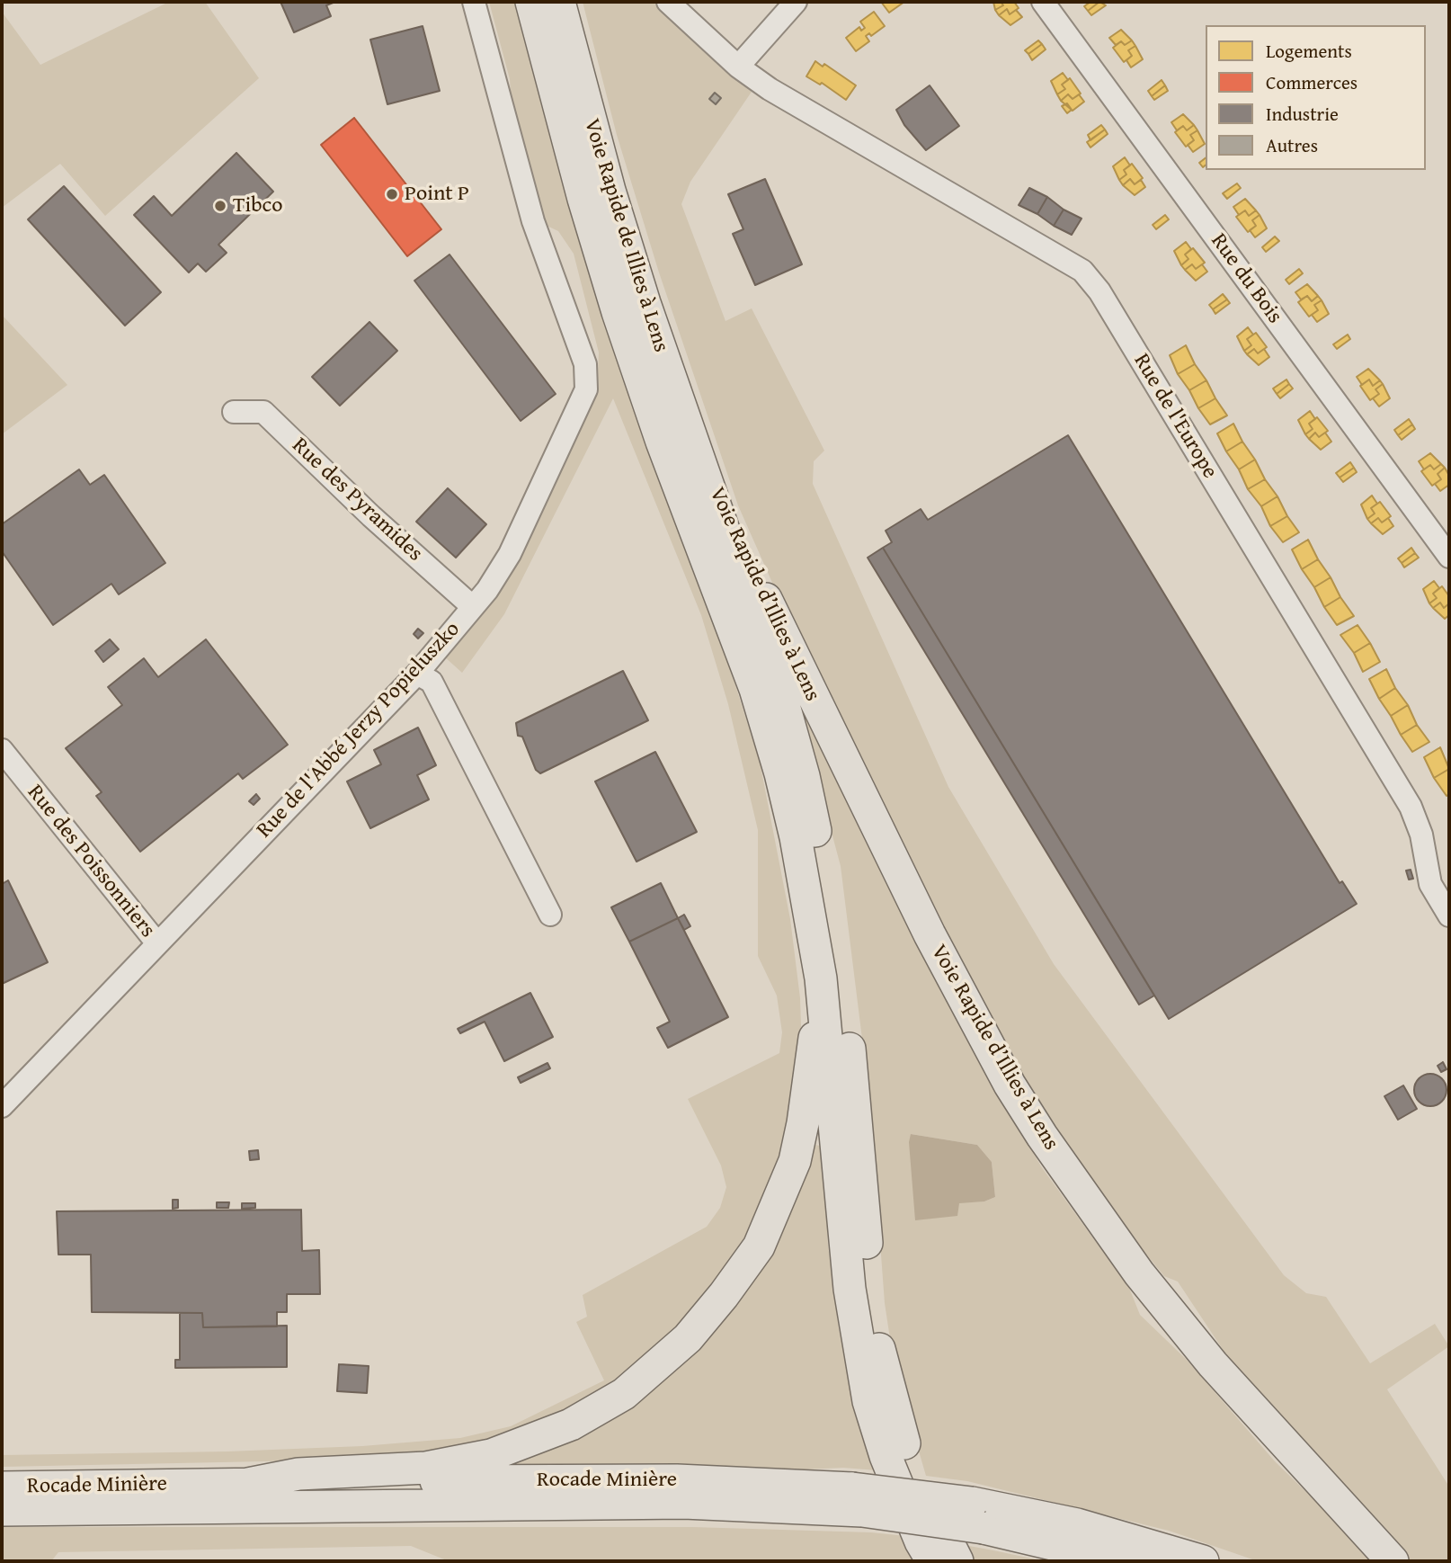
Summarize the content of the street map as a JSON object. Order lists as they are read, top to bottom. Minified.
{"streets":{"highway":["Voie Rapide de Illies à Lens","Voie Rapide d’Illies à Lens","Rocade Minière"],"street":["Rue du Bois","Rue de l'Europe","Rue des Pyramides","Rue de l'Abbé Jerzy Popieluszko","Rue des Poissonniers"]},"crossings":[["Voie Rapide de Illies à Lens","Voie Rapide d’Illies à Lens"],["Rue des Pyramides","Rue de l'Abbé Jerzy Popieluszko"],["Rue de l'Abbé Jerzy Popieluszko","Rue des Poissonniers"]],"places":["Point P","Tibco"],"legend":["Logements","Commerces","Industrie","Autres"]}
